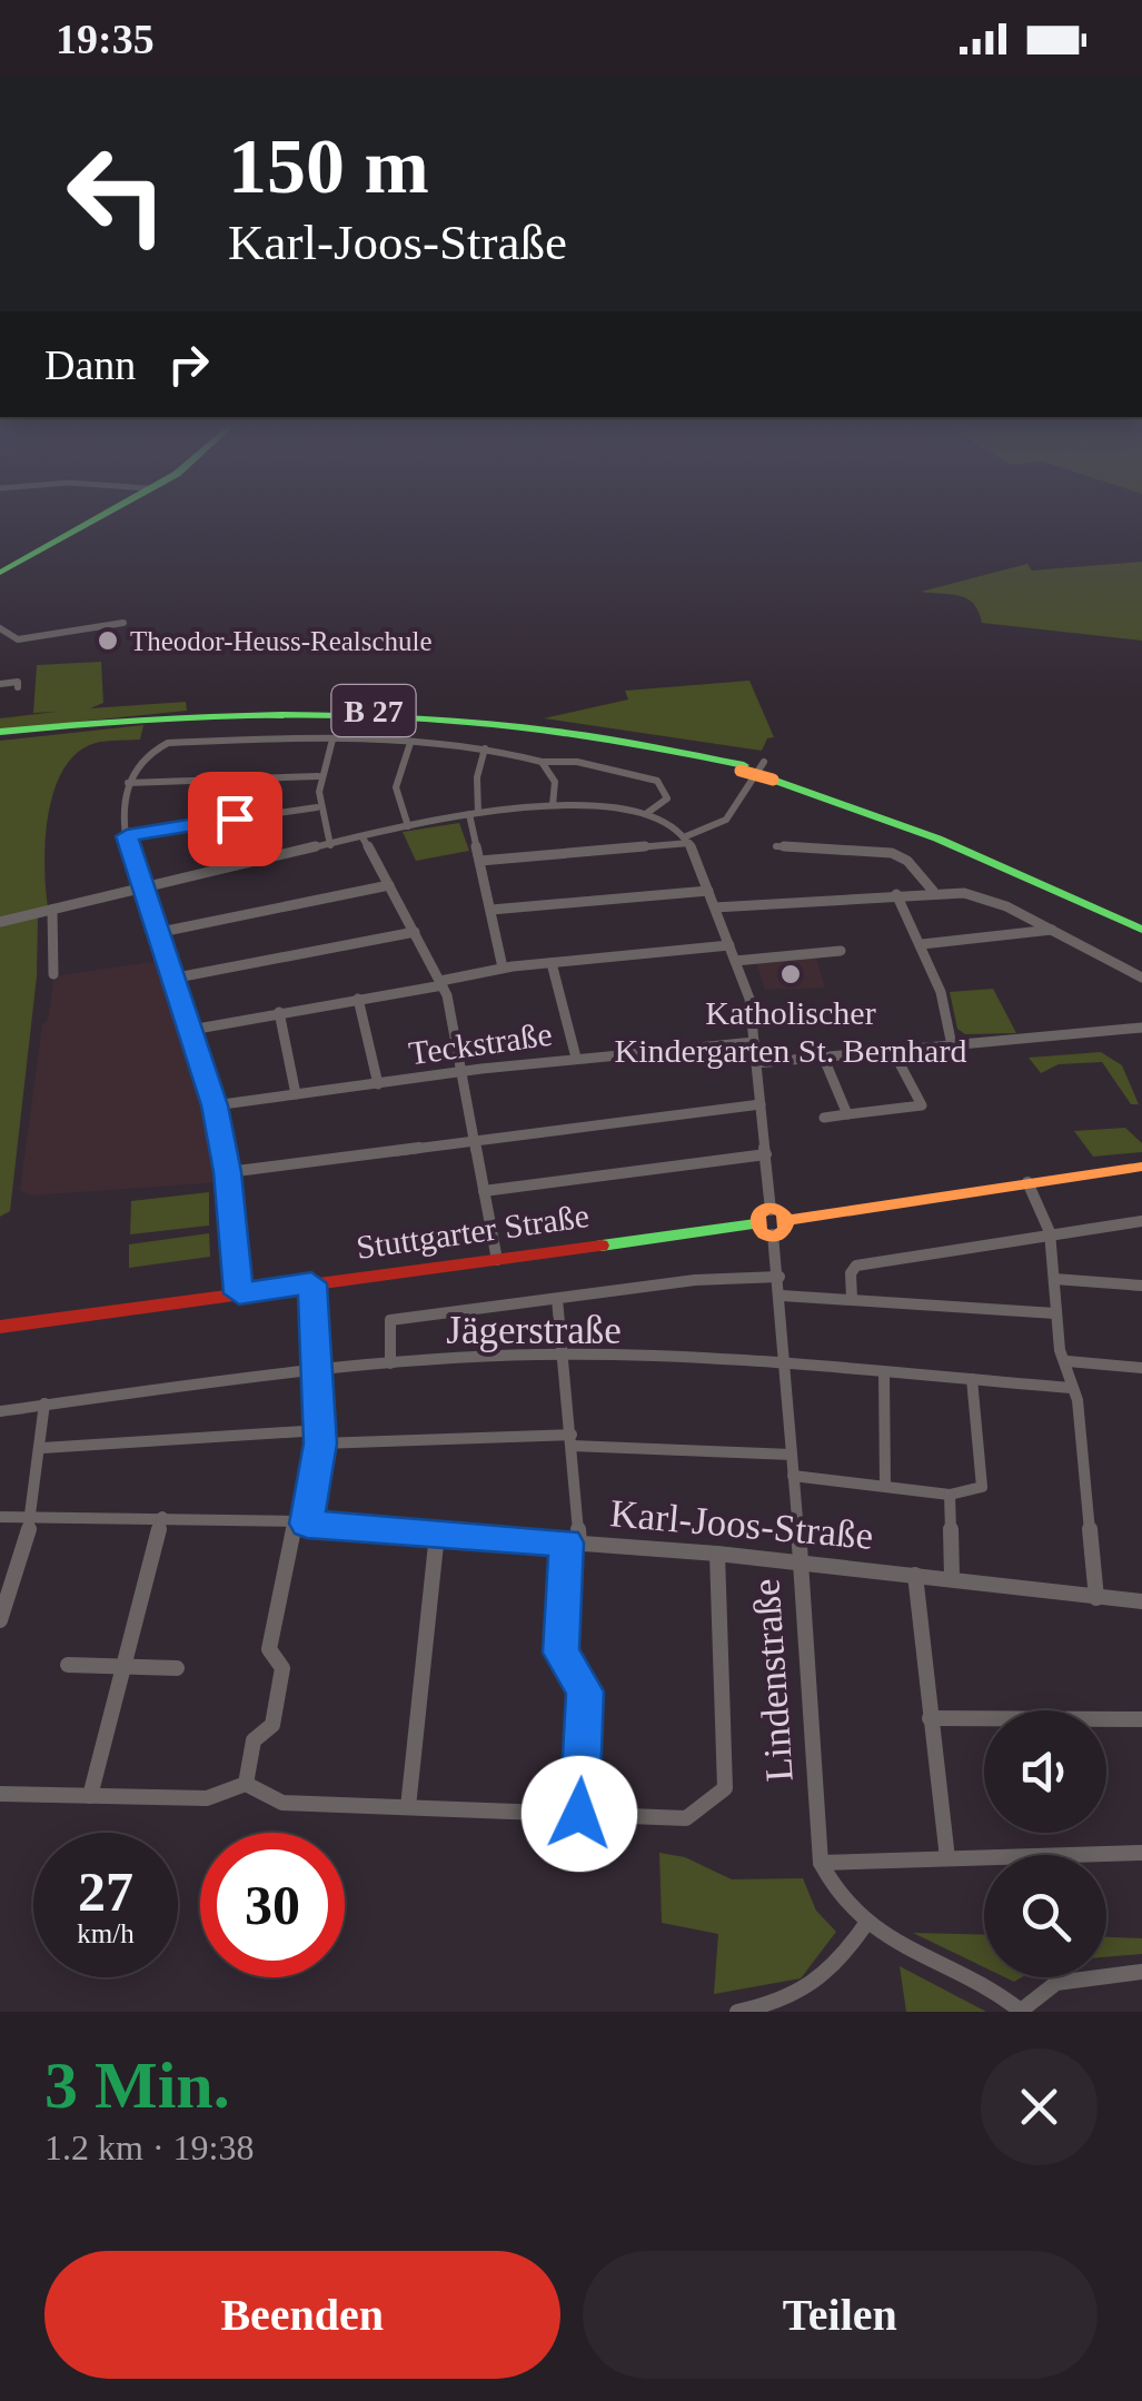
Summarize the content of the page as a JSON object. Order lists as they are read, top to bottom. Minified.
{"streets":{"main road":["B 27","Stuttgarter Straße"],"street":["Teckstraße","Jägerstraße","Karl-Joos-Straße","Lindenstraße"]},"crossings":[["Jägerstraße","Lindenstraße"],["Karl-Joos-Straße","Lindenstraße"]],"places":["Theodor-Heuss-Realschule","Katholischer Kindergarten St. Bernhard"],"page":{"status":"19:35","turn":["150 m","Karl-Joos-Straße"],"then":"Dann","speed":"27 km/h","limit":"30","heading":["3 Min.","1.2 km · 19:38"],"buttons":["Beenden","Teilen"]}}
